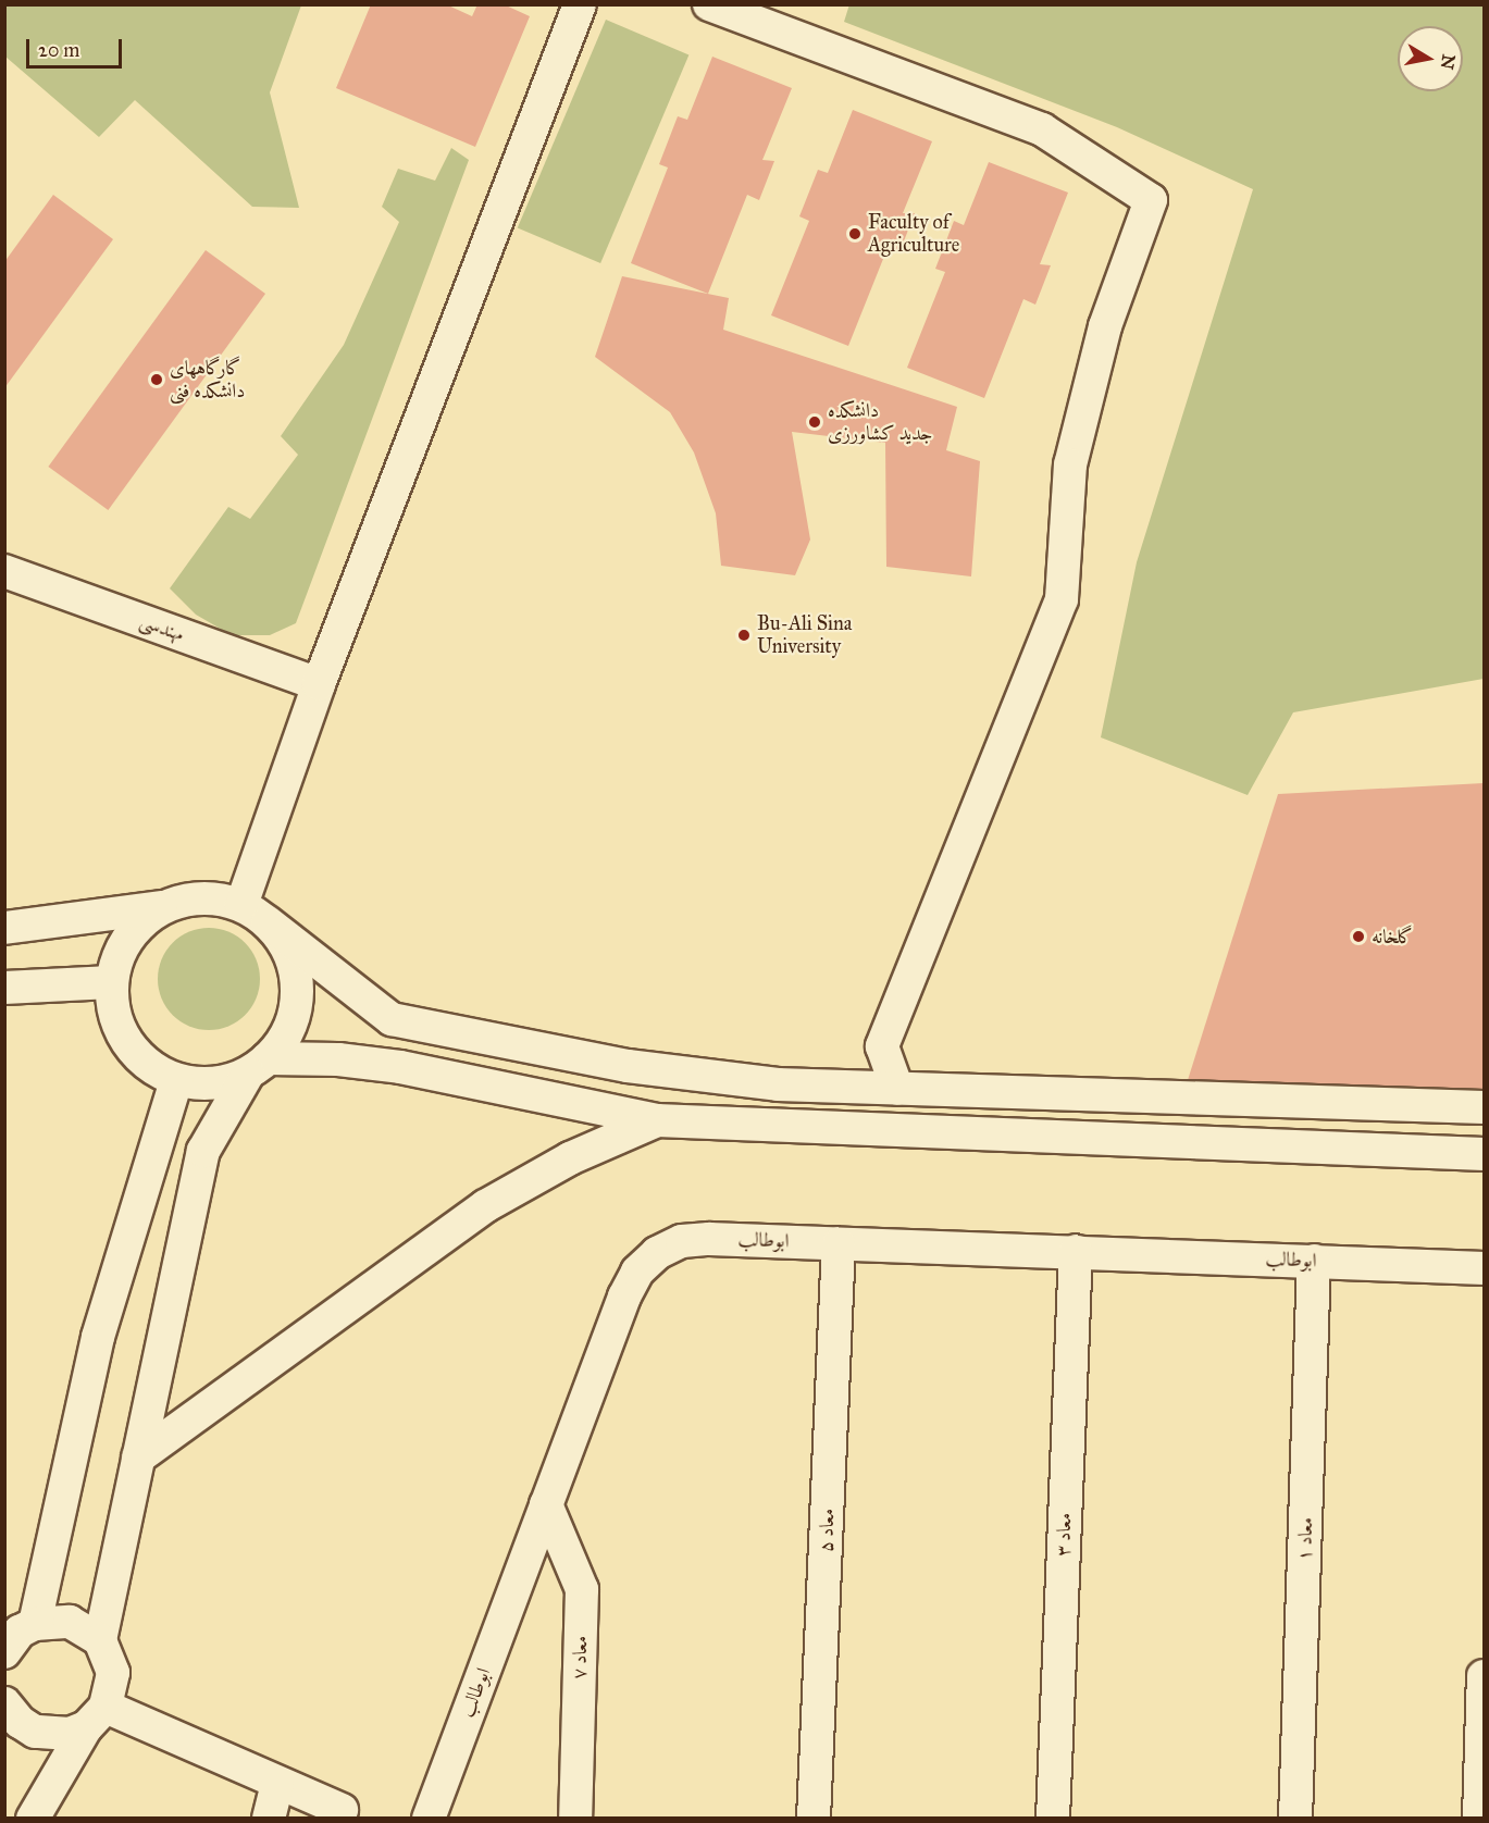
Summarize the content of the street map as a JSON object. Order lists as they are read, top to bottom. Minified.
{"streets":{"street":["مهندسی","ابوطالب","معاد ۵","معاد ۳","معاد ۱","معاد ۷"]},"crossings":[["ابوطالب","معاد ۵"],["ابوطالب","معاد ۳"],["ابوطالب","معاد ۱"],["ابوطالب","معاد ۷"]],"places":["Faculty of Agriculture","گارگاههای دانشکده فنی","دانشکده جدید کشاورزی","Bu-Ali Sina University","گلخانه"],"scale_bar":"20 m","north":"right"}
